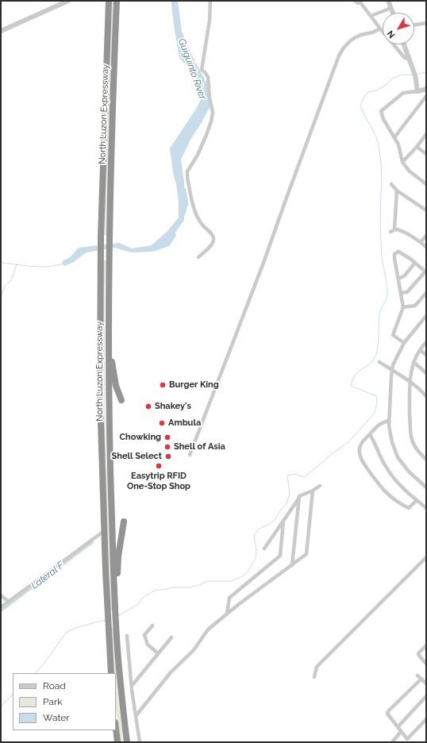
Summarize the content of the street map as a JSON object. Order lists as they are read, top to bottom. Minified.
{"streets":{"highway":["North Luzon Expressway"]},"water":["Guiguinto River","Lateral F"],"places":["Burger King","Shakey's","Ambula","Chowking","Shell of Asia","Shell Select","Easytrip RFID One-Stop Shop"],"legend":["Road","Park","Water"],"north":"bottom left"}
